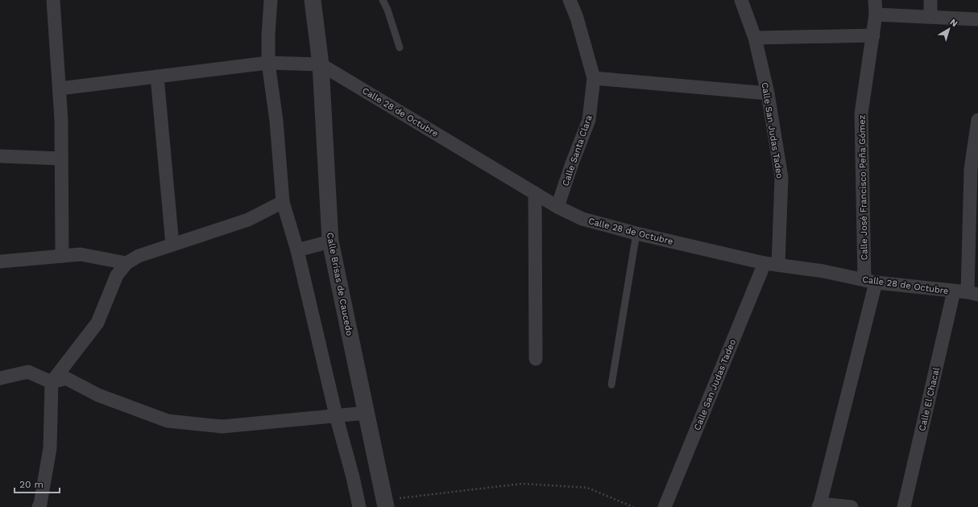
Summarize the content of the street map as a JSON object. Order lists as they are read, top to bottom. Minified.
{"streets":{"street":["Calle 28 de Octubre","Calle San Judas Tadeo","Calle Santa Clara","Calle José Francisco Peña Gómez","Calle Brisas de Caucedo","Calle El Chacal"]},"crossings":[["Calle 28 de Octubre","Calle San Judas Tadeo"],["Calle 28 de Octubre","Calle Santa Clara"],["Calle 28 de Octubre","Calle José Francisco Peña Gómez"],["Calle 28 de Octubre","Calle Brisas de Caucedo"],["Calle 28 de Octubre","Calle El Chacal"]],"scale_bar":"20 m","north":"top right"}
